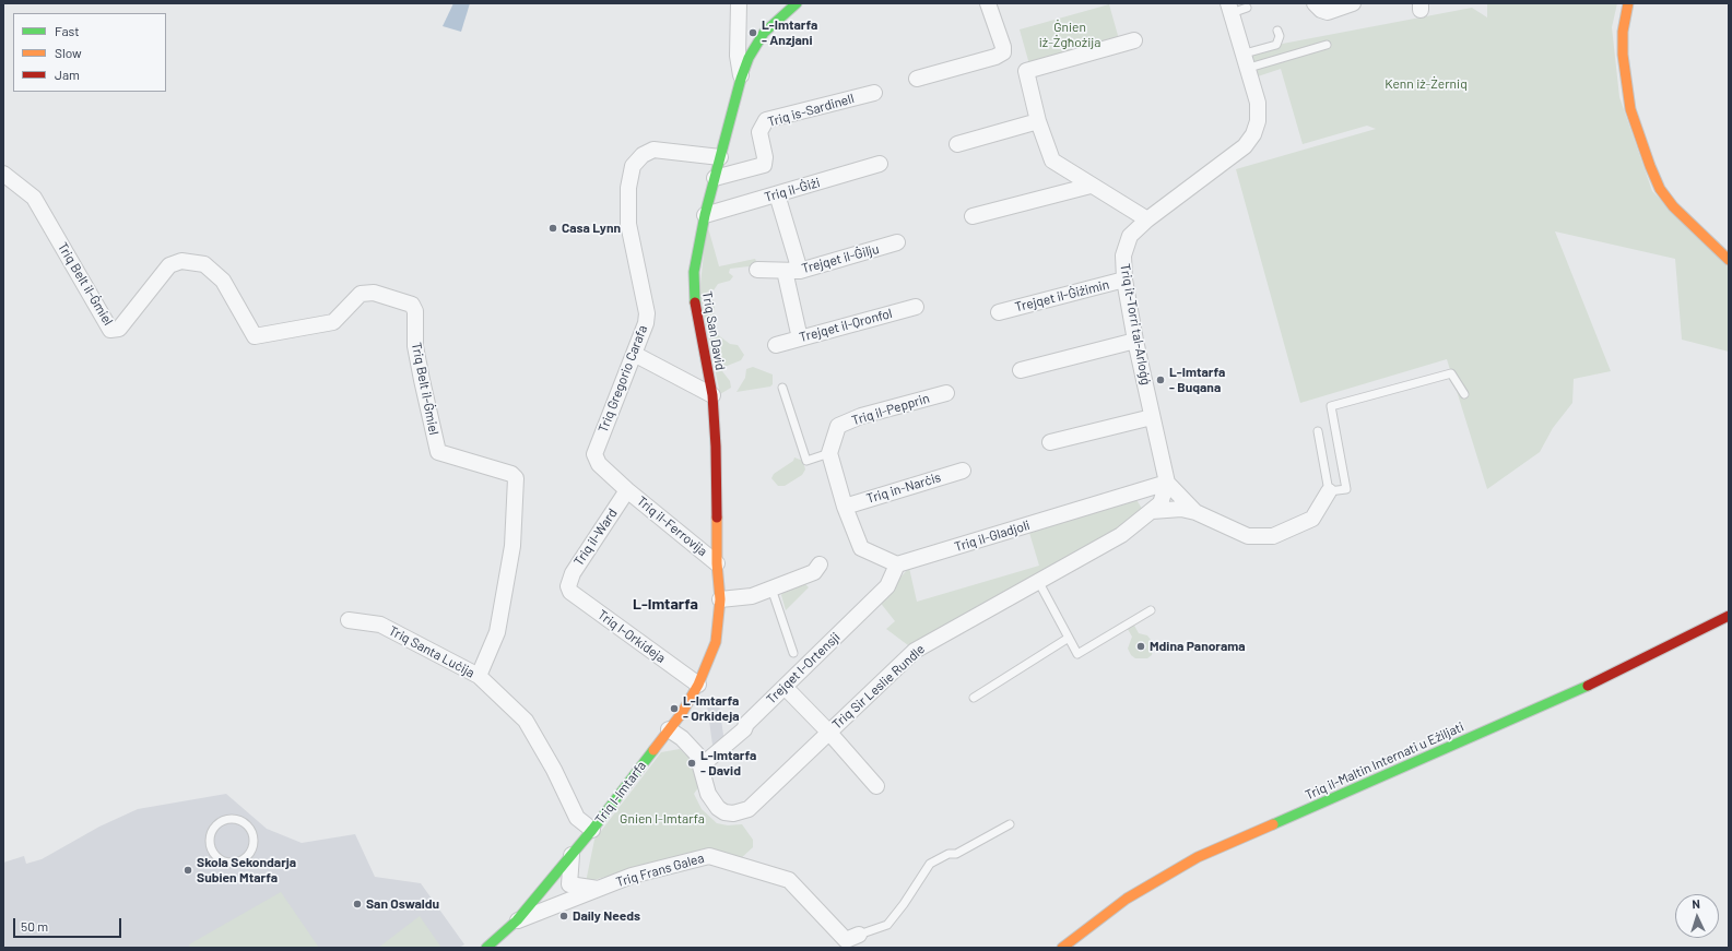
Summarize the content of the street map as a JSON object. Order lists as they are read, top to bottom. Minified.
{"streets":{"main road":["Triq San David","Triq il-Maltin Internati u Eżiljati","Triq l-Imtarfa"],"street":["Triq is-Sardinell","Triq il-Ġiżi","Trejqet il-Ġilju","Triq Belt il-Ġmiel","Trejqet il-Ġiżimin","Triq it-Torri tal-Arloġġ","Trejqet il-Qronfol","Triq Gregorio Carafa","Triq il-Pepprin","Triq in-Narċis","Triq il-Ferrovija","Triq il-Gladjoli","Triq il-Ward","Triq l-Orkideja","Triq Santa Luċija","Trejqet l-Ortensji","Triq Sir Leslie Rundle","Triq Frans Galea"]},"crossings":[["Triq is-Sardinell","Triq San David"],["Triq il-Ġiżi","Triq San David"],["Triq Belt il-Ġmiel","Triq Santa Luċija"],["Trejqet il-Ġiżimin","Triq it-Torri tal-Arloġġ"],["Triq it-Torri tal-Arloġġ","Triq il-Gladjoli"],["Triq it-Torri tal-Arloġġ","Triq Sir Leslie Rundle"],["Triq San David","Triq Gregorio Carafa"],["Triq San David","Triq il-Ferrovija"],["Triq San David","Triq l-Orkideja"],["Triq San David","Triq l-Imtarfa"],["Triq Gregorio Carafa","Triq il-Ferrovija"],["Triq Gregorio Carafa","Triq il-Ward"],["Triq il-Ferrovija","Triq il-Ward"],["Triq il-Gladjoli","Trejqet l-Ortensji"],["Triq il-Gladjoli","Triq Sir Leslie Rundle"],["Triq il-Ward","Triq l-Orkideja"],["Triq l-Orkideja","Triq l-Imtarfa"],["Triq Santa Luċija","Triq l-Imtarfa"],["Trejqet l-Ortensji","Triq Sir Leslie Rundle"],["Triq Sir Leslie Rundle","Triq l-Imtarfa"],["Triq l-Imtarfa","Triq Frans Galea"]],"districts":["L-Imtarfa"],"parks":["Ġnien iż-Żgħożija","Kenn iż-Żerniq","Gnien l-Imtarfa"],"places":["L-Imtarfa - Anzjani","Casa Lynn","L-Imtarfa - Buqana","Mdina Panorama","L-Imtarfa - Orkideja","L-Imtarfa - David","Skola Sekondarja Subien Mtarfa","San Oswaldu","Daily Needs"],"legend":["Fast","Slow","Jam"],"scale_bar":"50 m","north":"top"}
